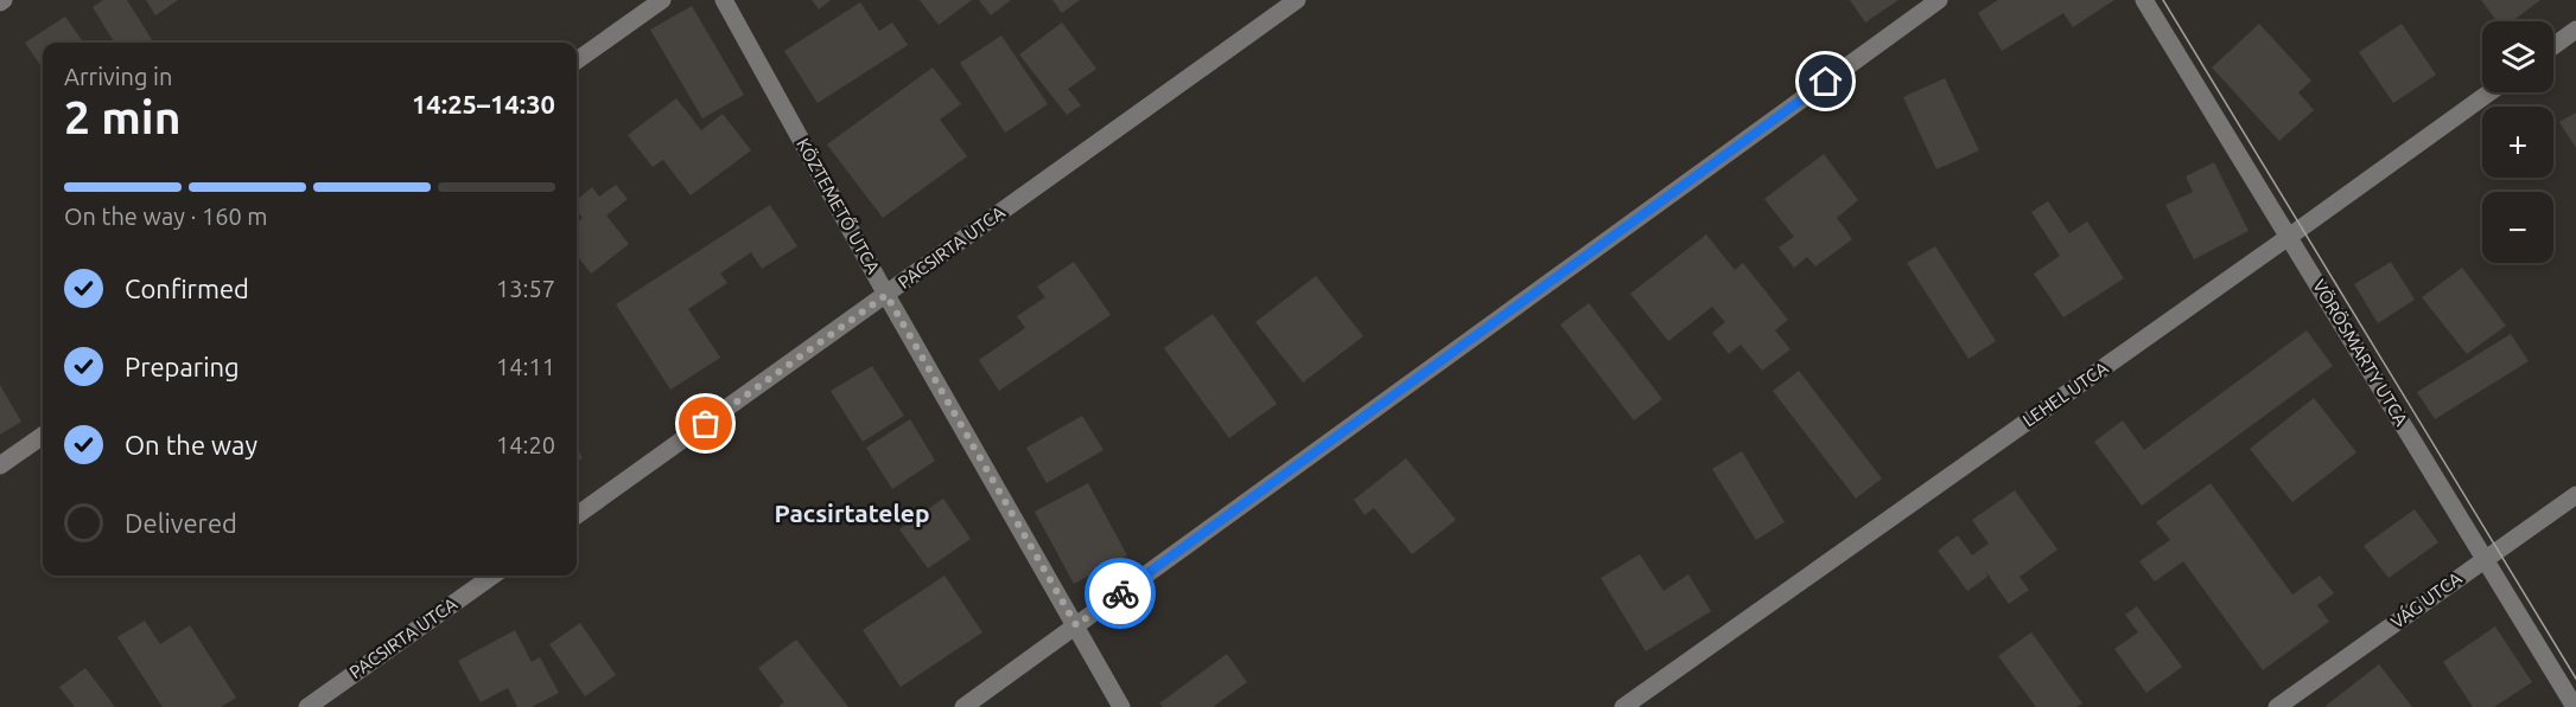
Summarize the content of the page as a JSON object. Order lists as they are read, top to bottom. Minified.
{"streets":{"street":["KÖZTEMETŐ UTCA","PACSIRTA UTCA","VÖRÖSMARTY UTCA","LEHEL UTCA","VÁG UTCA"]},"crossings":[["KÖZTEMETŐ UTCA","PACSIRTA UTCA"],["VÖRÖSMARTY UTCA","LEHEL UTCA"],["VÖRÖSMARTY UTCA","VÁG UTCA"]],"districts":["Pacsirtatelep"],"page":{"map_buttons":["+","−"],"heading":["2 min","Arriving in","14:25–14:30"],"bar":"On the way · 160 m","list":[["Confirmed","13:57"],["Preparing","14:11"],["On the way","14:20"],"Delivered"]}}
